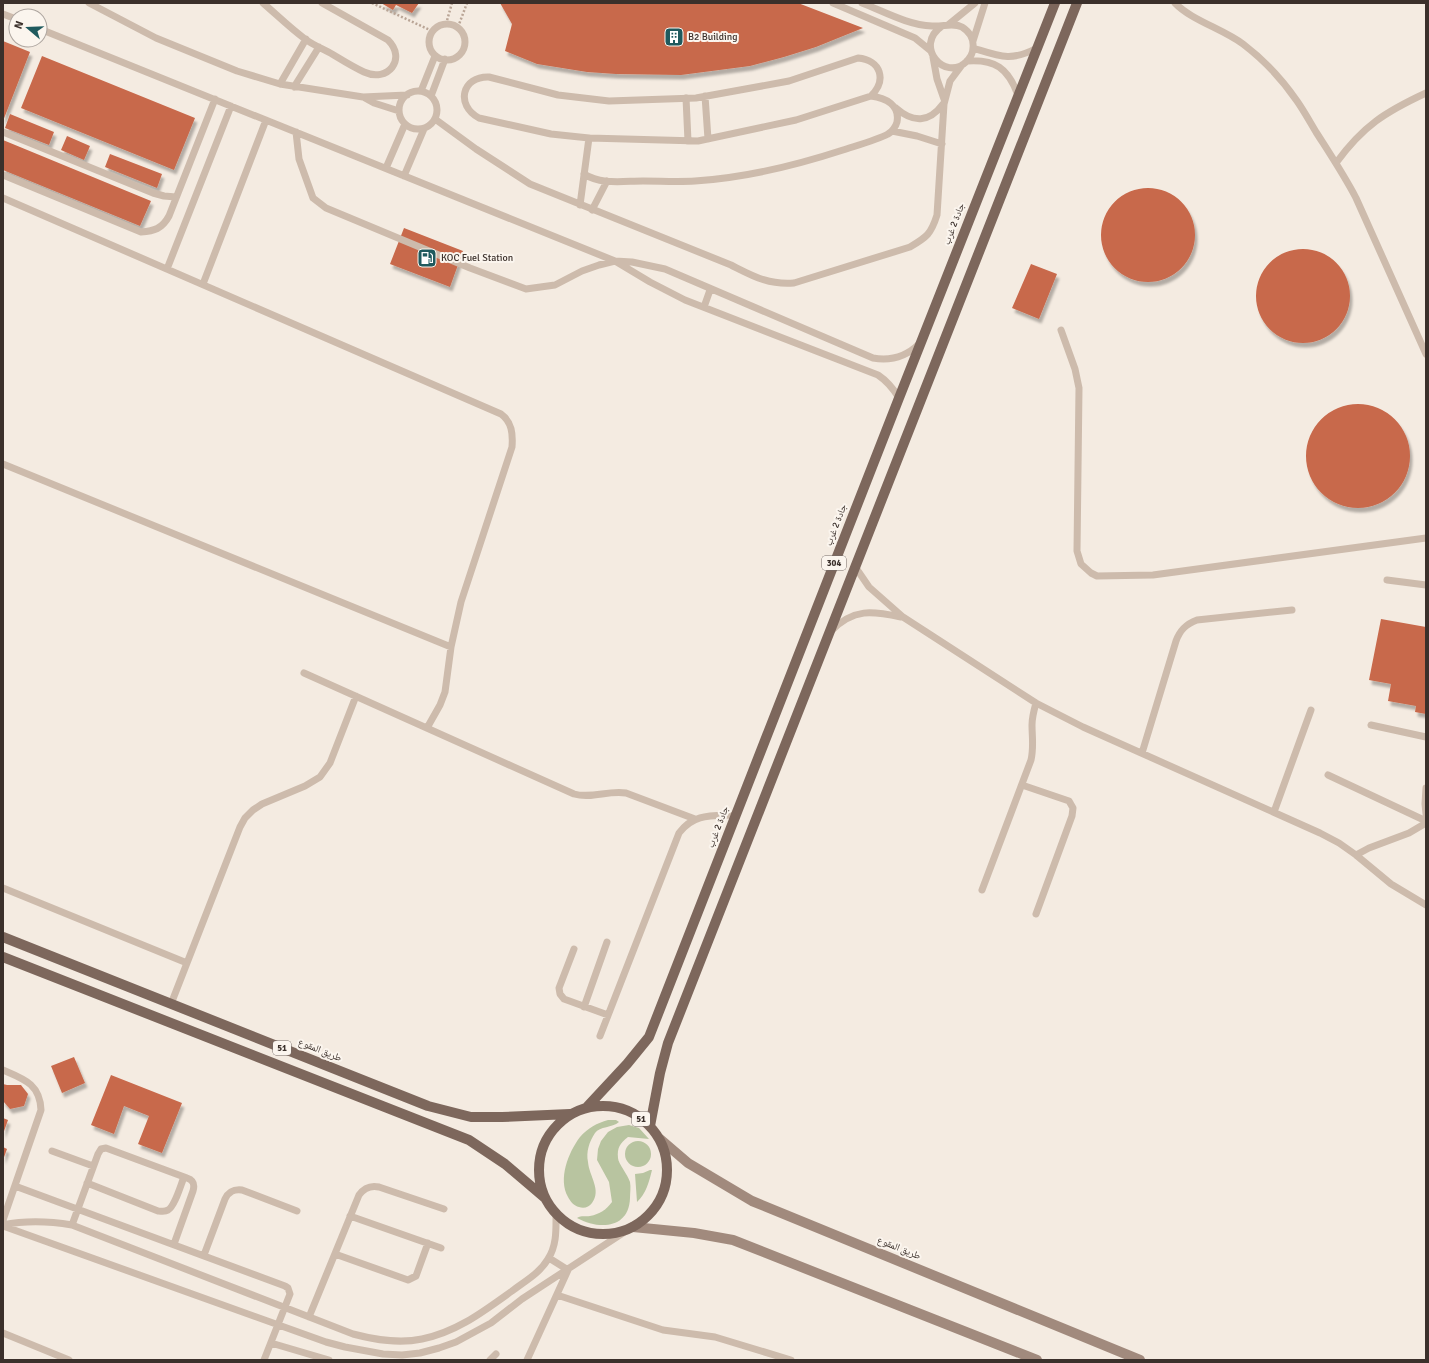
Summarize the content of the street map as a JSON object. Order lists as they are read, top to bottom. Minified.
{"streets":{"main road":["جادة 2 غرب","304","51","طريق المقوع"]},"crossings":[["جادة 2 غرب","304"],["جادة 2 غرب","51"],["جادة 2 غرب","طريق المقوع"],["304","51"],["304","طريق المقوع"],["51","طريق المقوع"]],"places":{"building":["B2 Building"],"fuel station":["KOC Fuel Station"]},"north":"left"}
